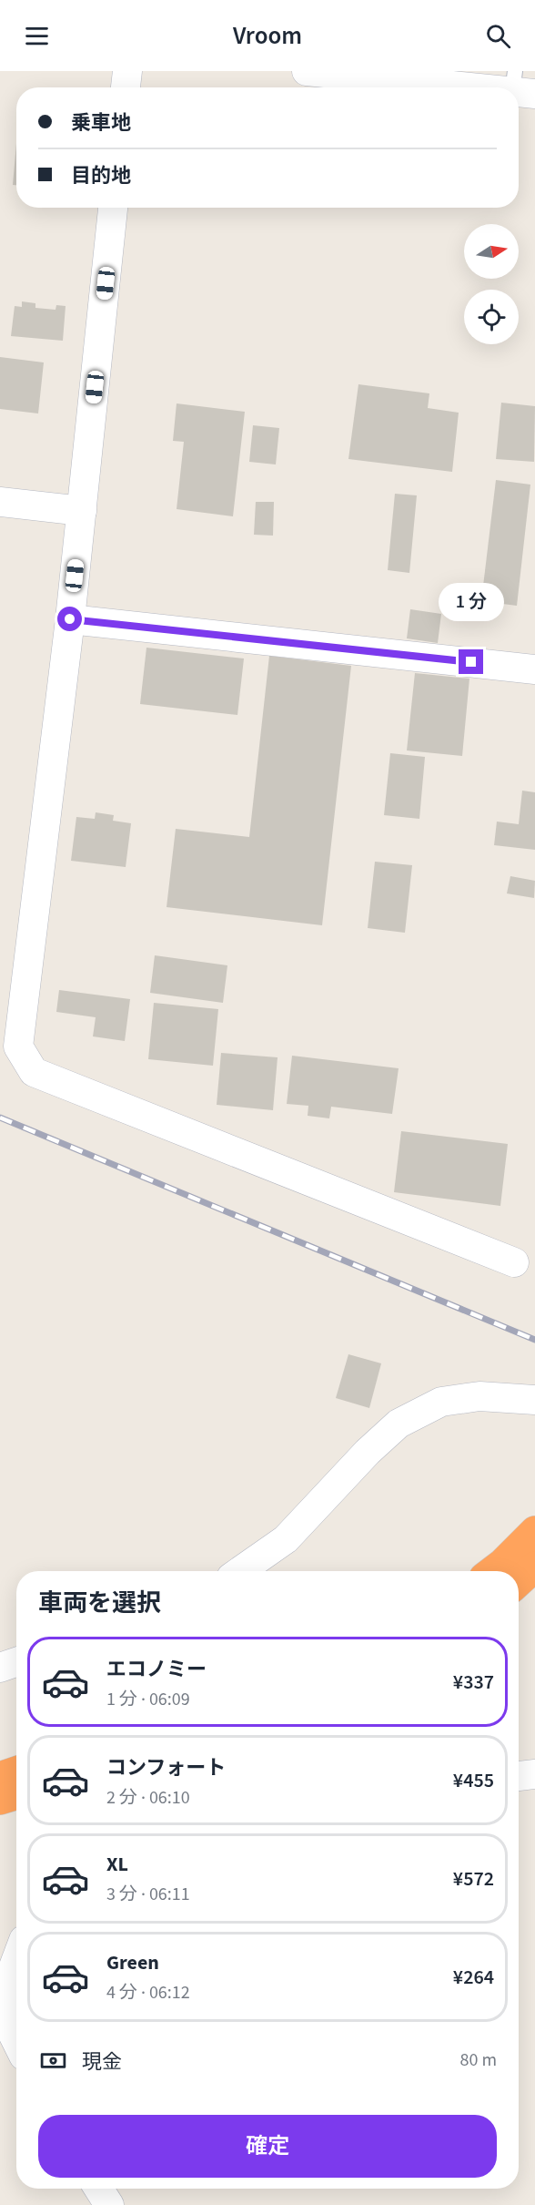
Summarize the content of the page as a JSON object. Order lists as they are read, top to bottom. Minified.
{"north":"right","page":{"header":"Vroom","banner":["乗車地","目的地"],"bubble":"1 分","heading":"車両を選択","list":[{"name":"エコノミー","note":"1 分 · 06:09","value":"¥337"},{"name":"コンフォート","note":"2 分 · 06:10","value":"¥455"},{"name":"XL","note":"3 分 · 06:11","value":"¥572"},{"name":"Green","note":"4 分 · 06:12","value":"¥264"}],"pay":["現金","80 m"],"buttons":"確定"}}
